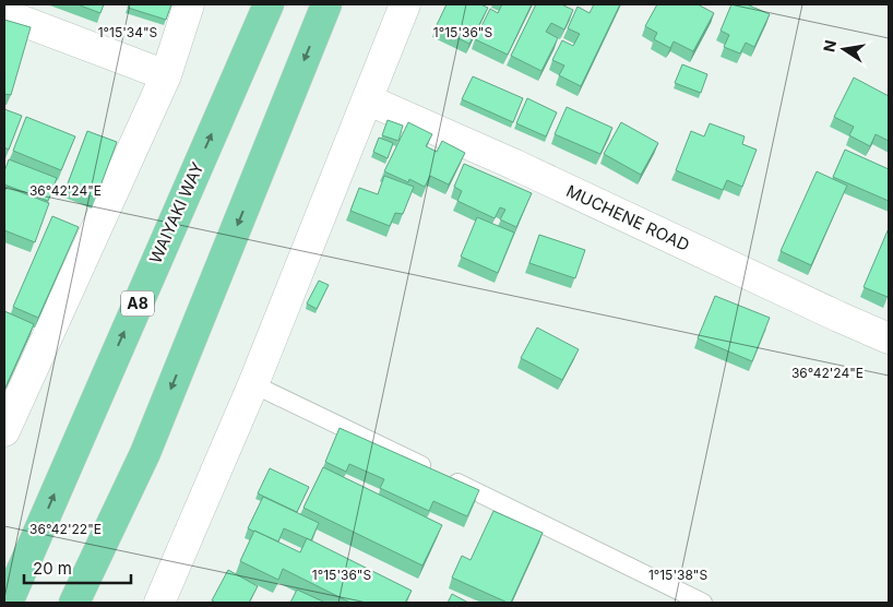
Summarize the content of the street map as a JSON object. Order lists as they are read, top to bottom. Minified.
{"streets":{"highway":["WAIYAKI WAY","A8"],"street":["MUCHENE ROAD"]},"scale_bar":"20 m","north":"left","coordinates":["1°15'34\"S","1°15'36\"S","36°42'24\"E","36°42'22\"E","1°15'38\"S"]}
